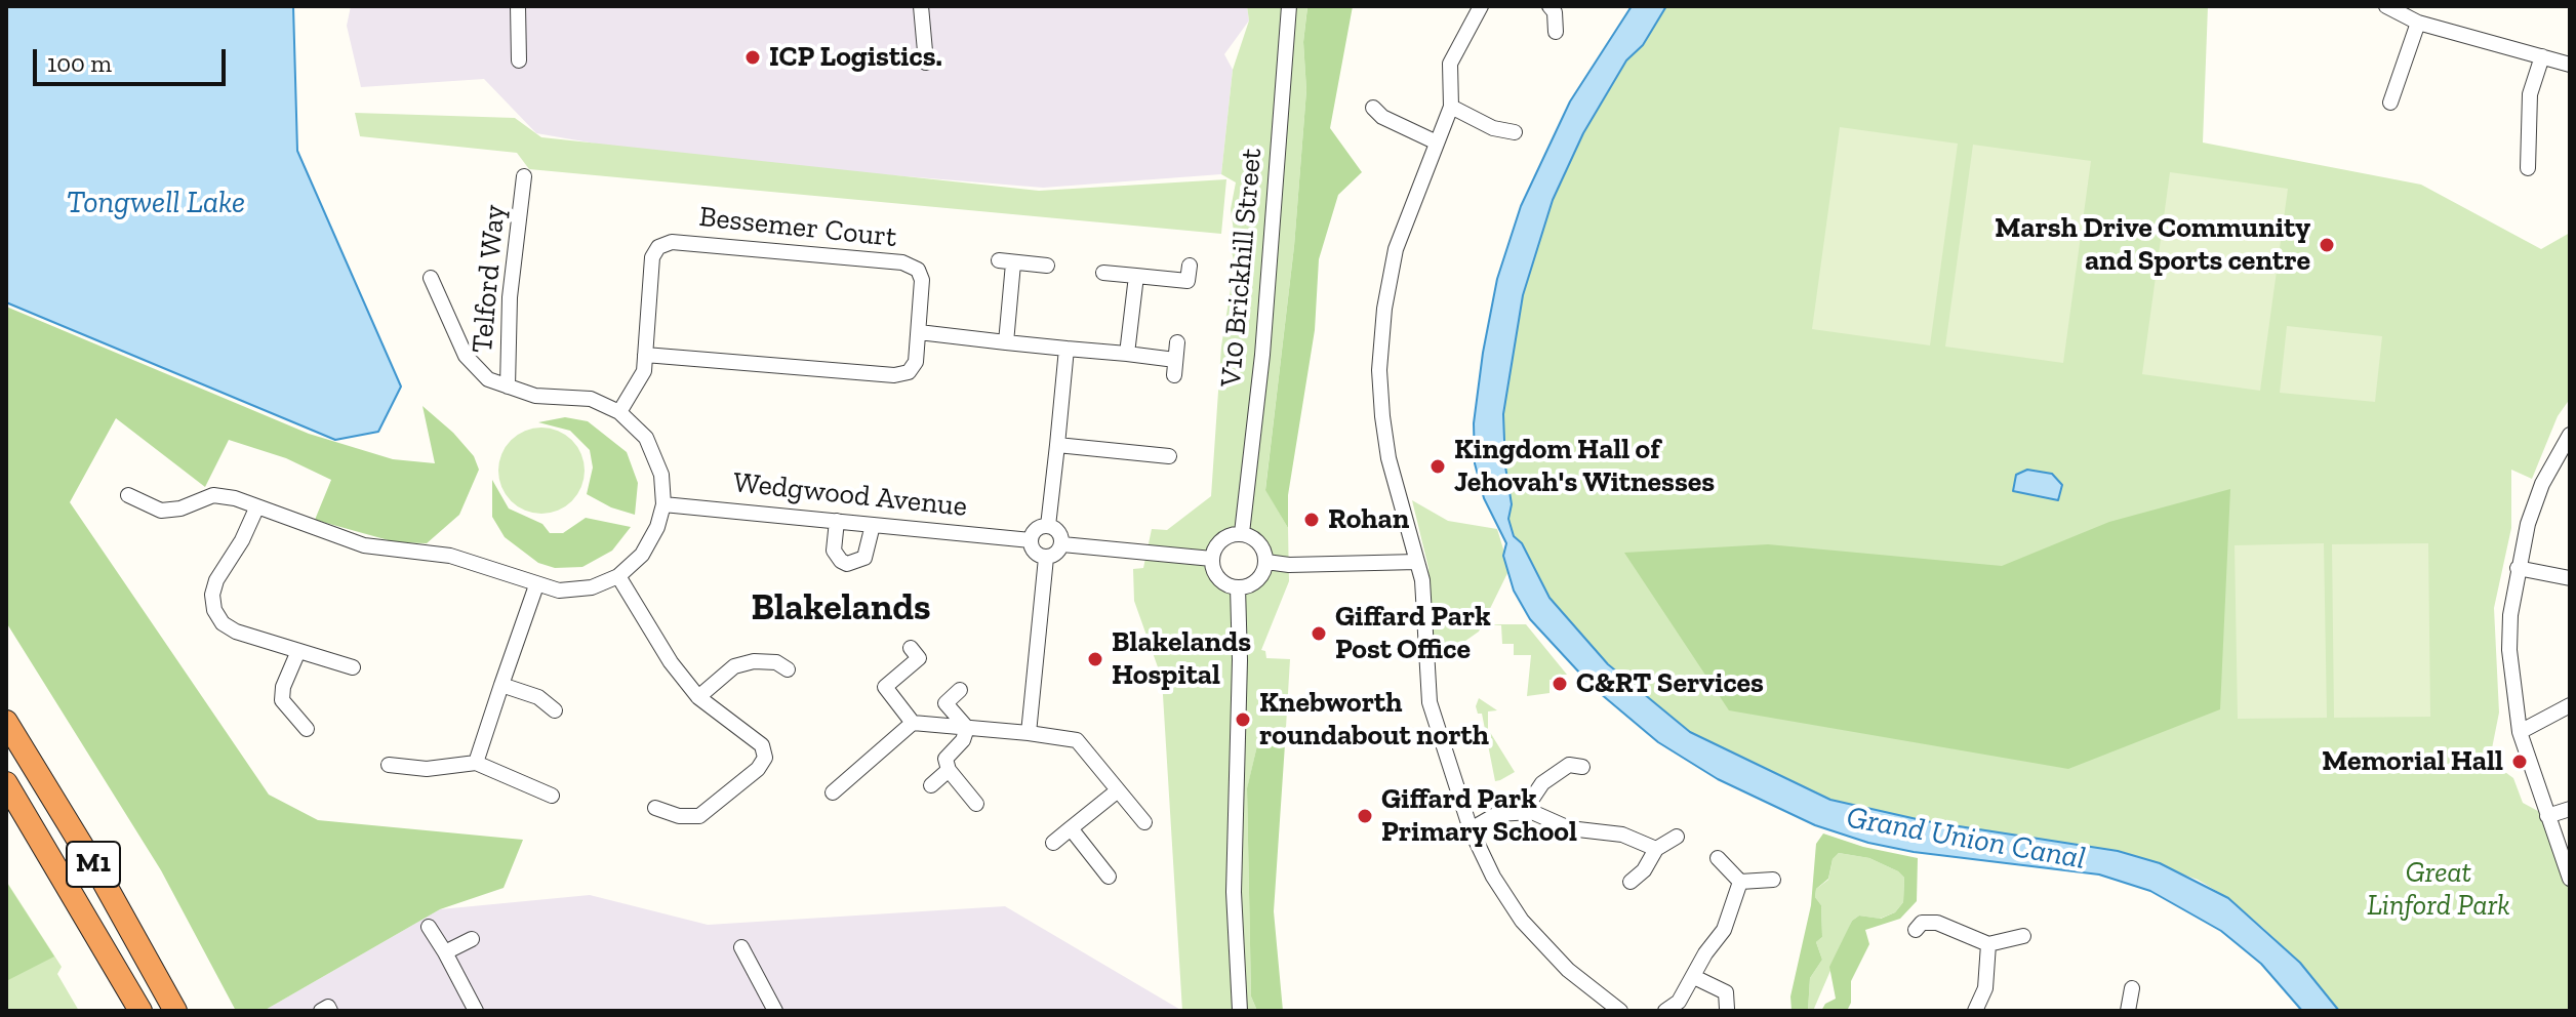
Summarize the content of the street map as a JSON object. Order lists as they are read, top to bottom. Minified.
{"streets":{"highway":["M1"],"street":["Bessemer Court","V10 Brickhill Street","Telford Way","Wedgwood Avenue"]},"districts":["Blakelands"],"water":["Tongwell Lake","Grand Union Canal"],"parks":["Great Linford Park"],"places":["ICP Logistics.","Marsh Drive Community and Sports centre","Kingdom Hall of Jehovah's Witnesses","Rohan","Giffard Park Post Office","Blakelands Hospital","C&RT Services","Knebworth roundabout north","Memorial Hall","Giffard Park Primary School"],"scale_bar":"100 m"}
